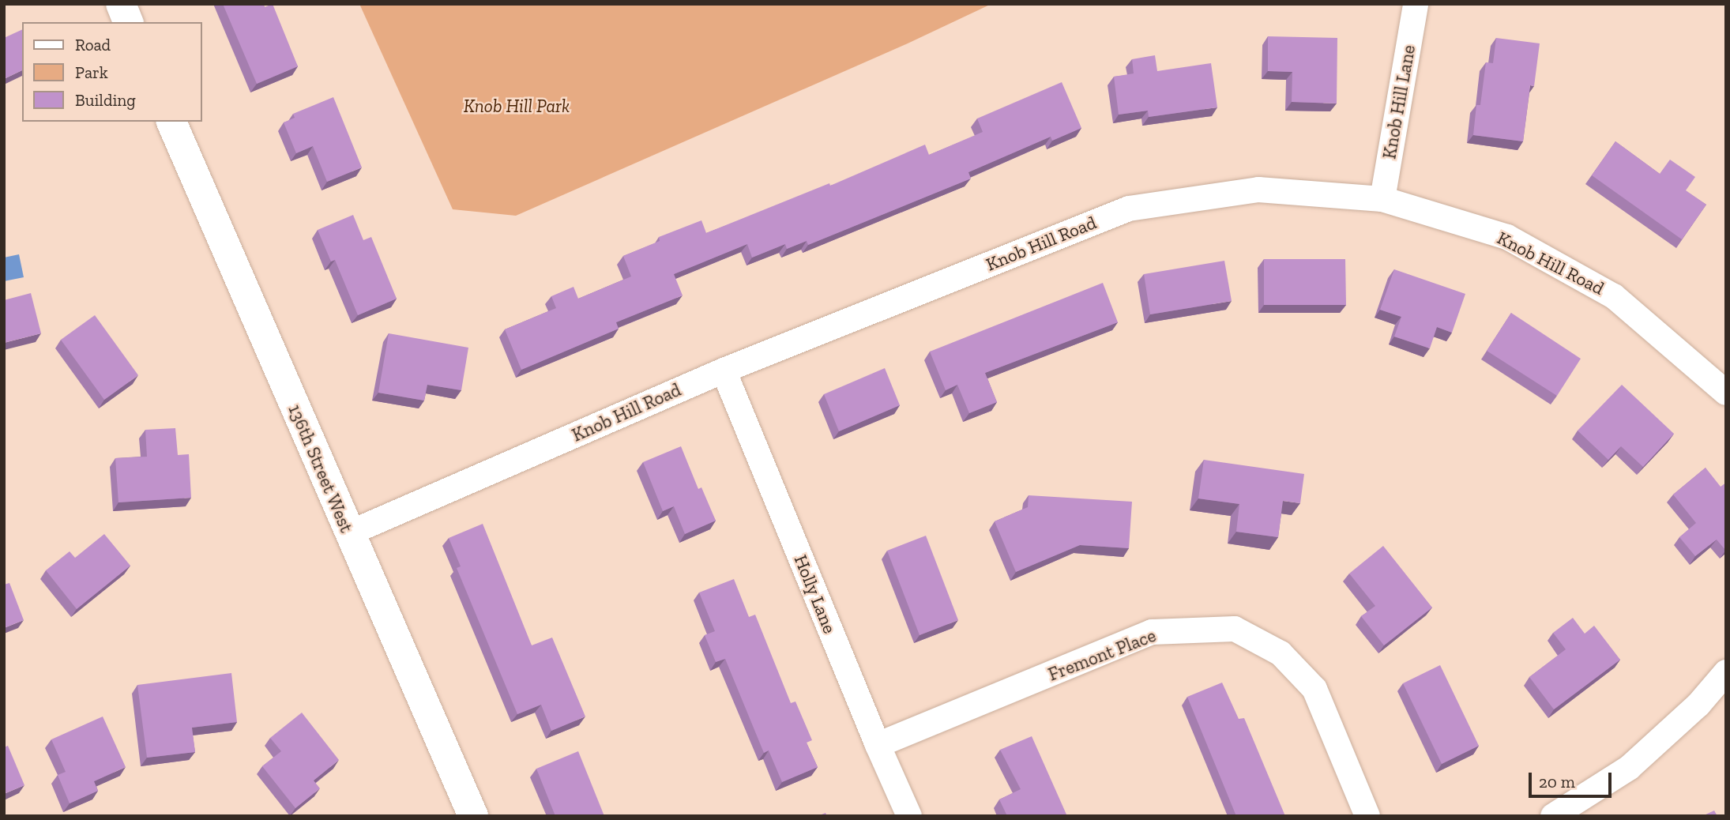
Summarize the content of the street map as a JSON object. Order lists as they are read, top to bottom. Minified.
{"streets":{"street":["Knob Hill Lane","Knob Hill Road","136th Street West","Holly Lane","Fremont Place"]},"crossings":[["Knob Hill Lane","Knob Hill Road"],["Knob Hill Road","136th Street West"],["Knob Hill Road","Holly Lane"],["Holly Lane","Fremont Place"]],"parks":["Knob Hill Park"],"legend":["Road","Park","Building"],"scale_bar":"20 m"}
